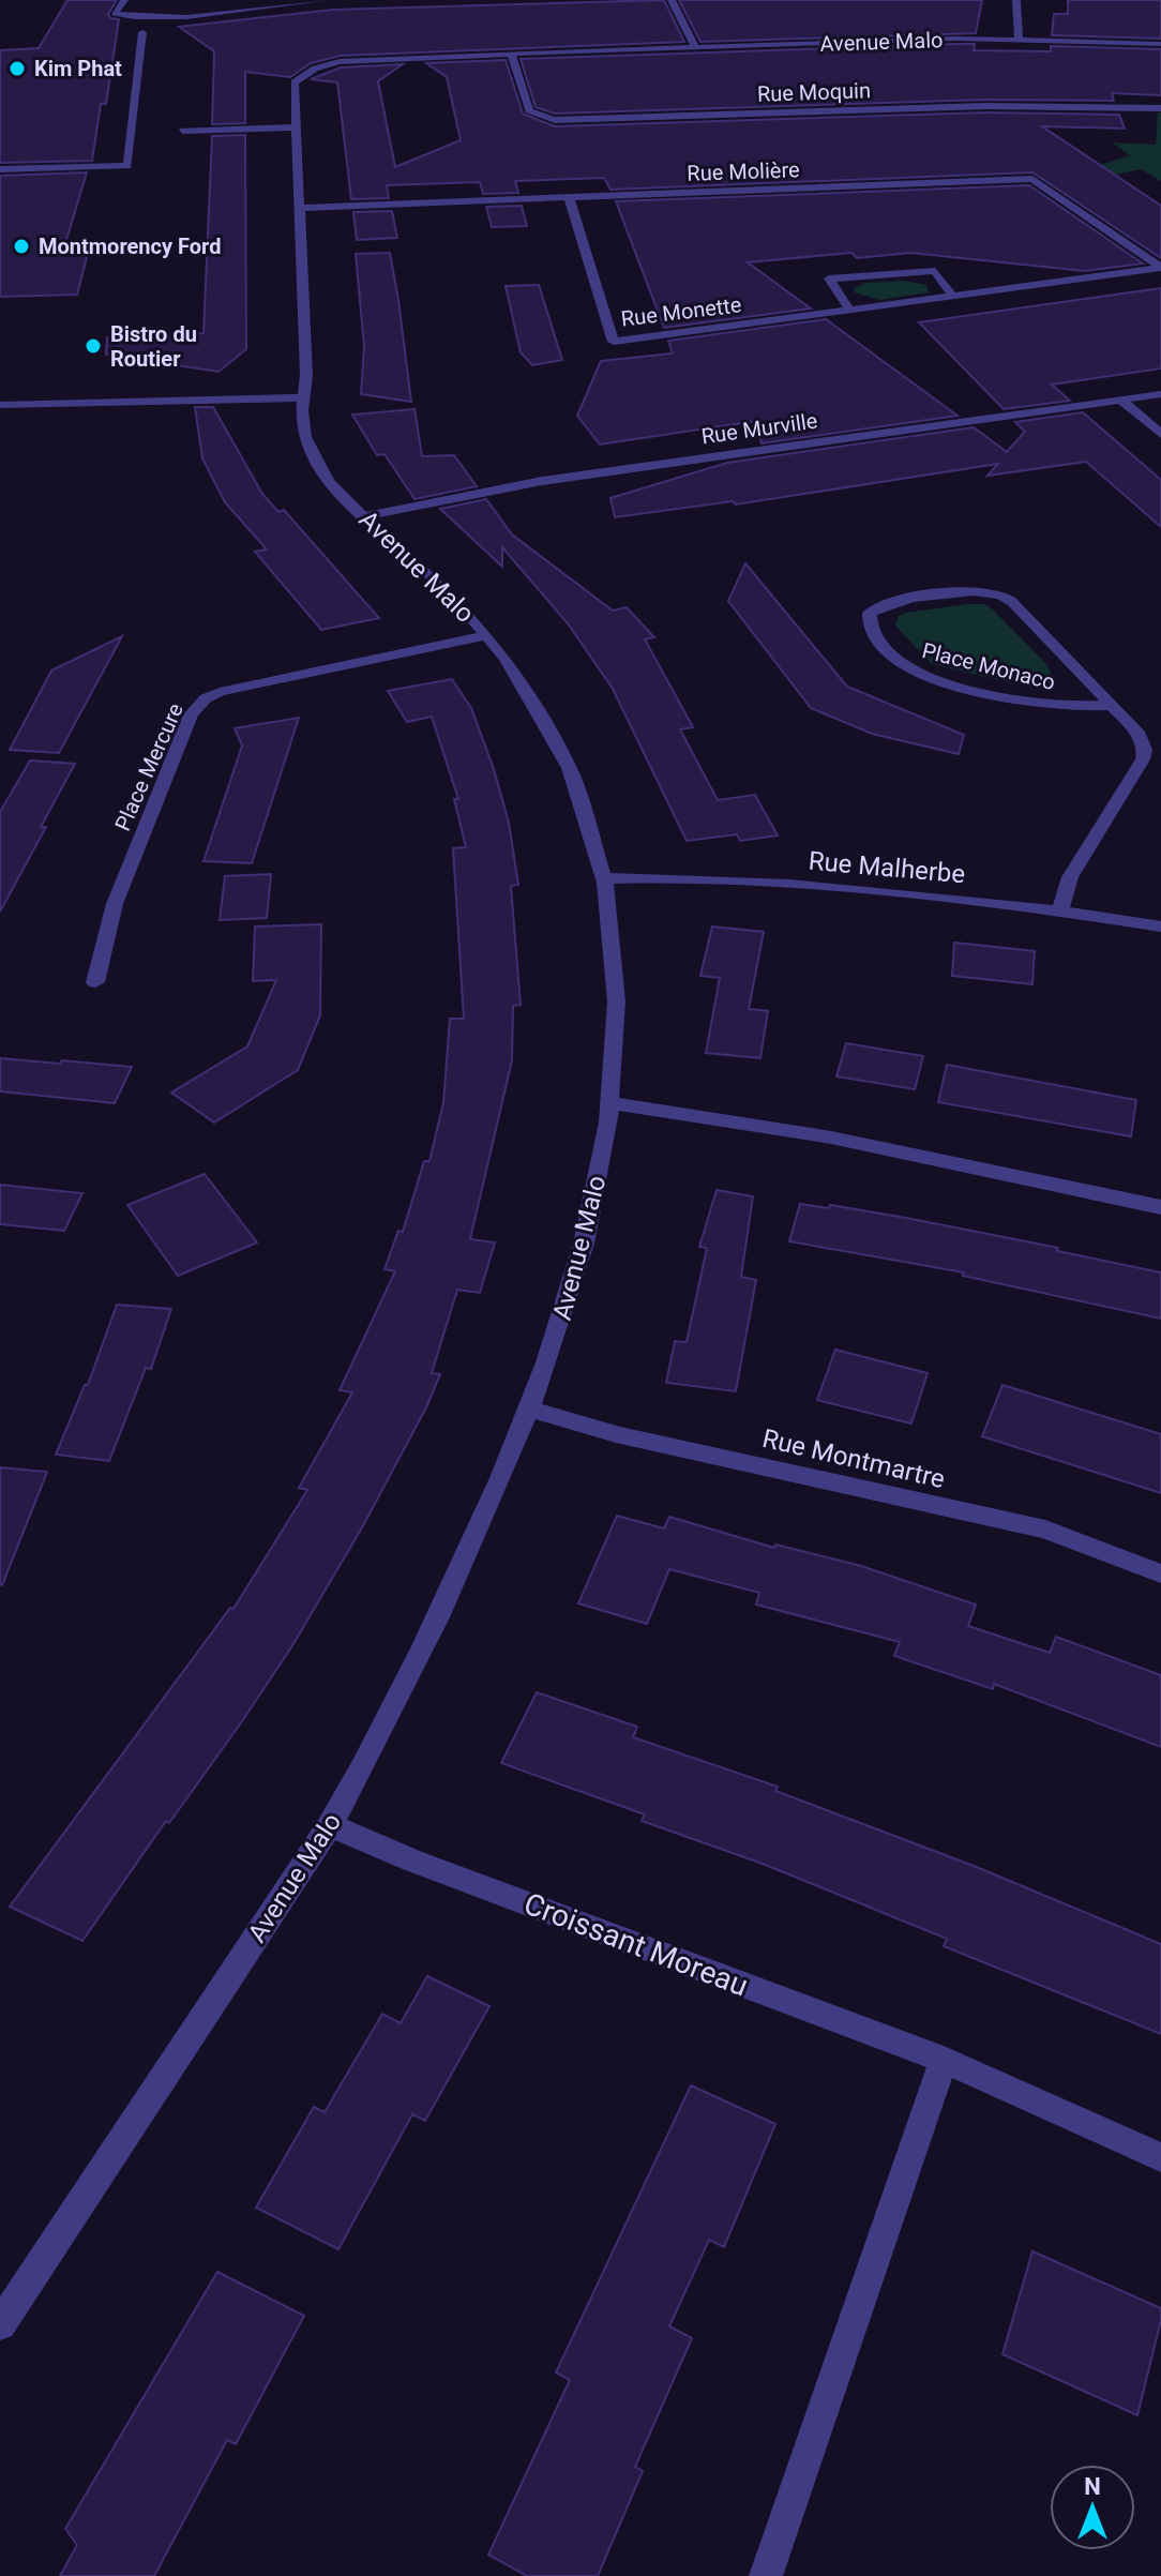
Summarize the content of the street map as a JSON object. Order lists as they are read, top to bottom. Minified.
{"streets":{"street":["Avenue Malo","Rue Moquin","Rue Molière","Rue Monette","Rue Murville","Place Monaco","Place Mercure","Rue Malherbe","Rue Montmartre","Croissant Moreau"]},"crossings":[["Avenue Malo","Rue Moquin"],["Avenue Malo","Rue Molière"],["Avenue Malo","Rue Murville"],["Avenue Malo","Place Mercure"],["Avenue Malo","Rue Malherbe"],["Avenue Malo","Rue Montmartre"],["Avenue Malo","Croissant Moreau"],["Rue Molière","Rue Monette"],["Place Monaco","Rue Malherbe"]],"places":["Kim Phat","Montmorency Ford","Bistro du Routier"],"north":"top"}
